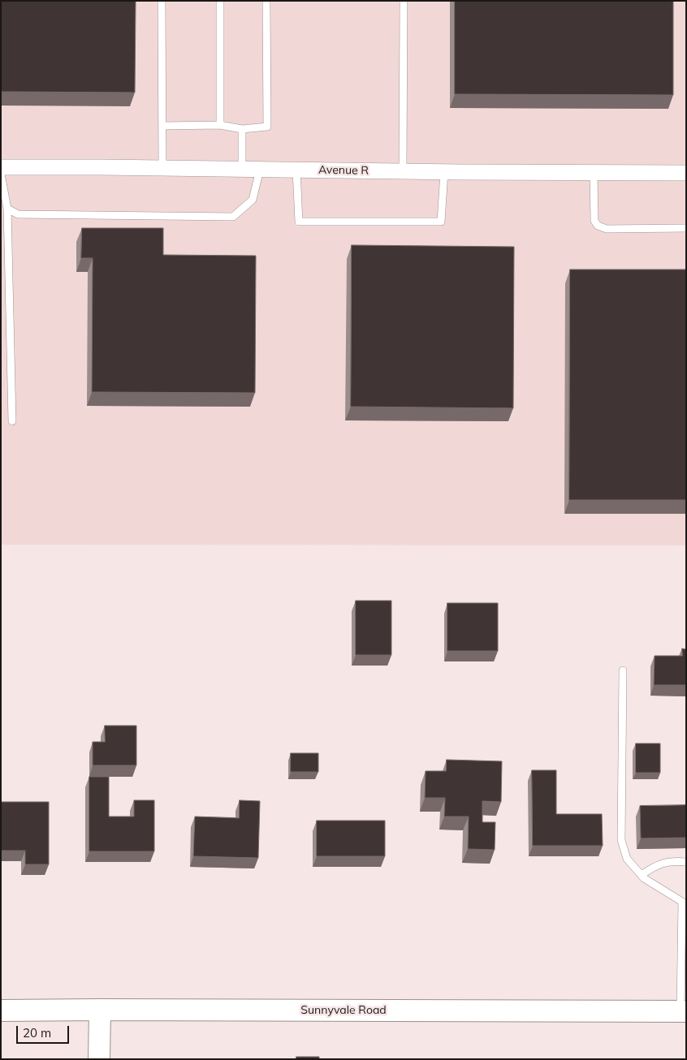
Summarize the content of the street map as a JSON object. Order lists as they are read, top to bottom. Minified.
{"streets":{"street":["Avenue R","Sunnyvale Road"]},"scale_bar":"20 m"}
